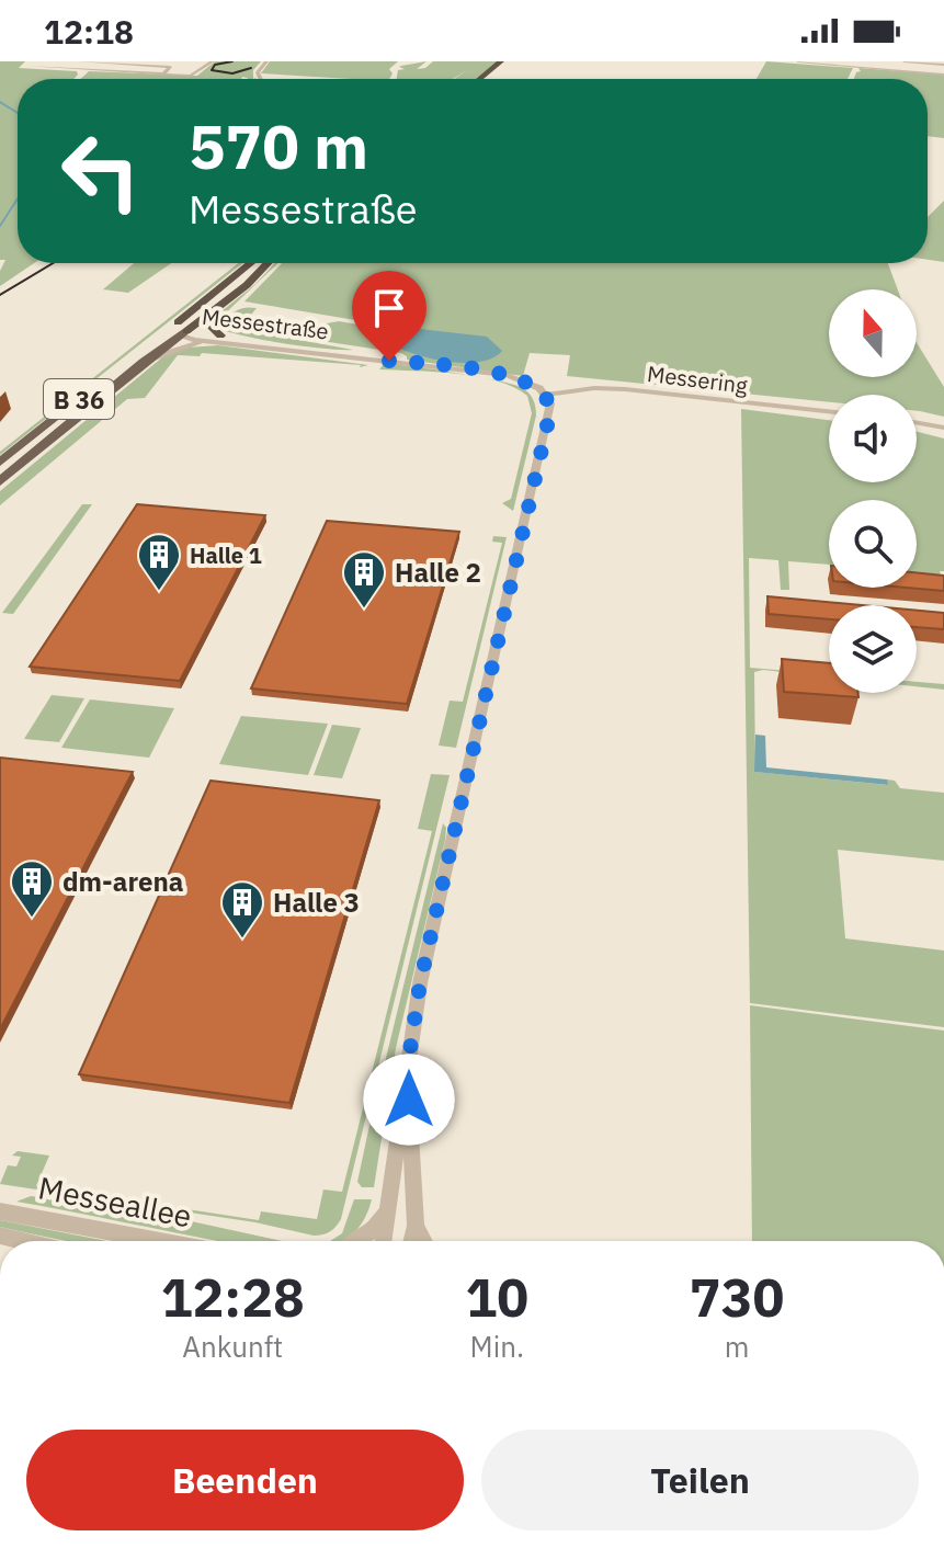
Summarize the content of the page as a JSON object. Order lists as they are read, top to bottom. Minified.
{"streets":{"highway":["B 36"],"street":["Messestraße","Messering","Messeallee"]},"crossings":[["Messestraße","Messering"],["Messestraße","B 36"]],"places":{"building":["Halle 1","Halle 2","dm-arena","Halle 3"]},"north":"top","page":{"status":"12:18","turn":["570 m","Messestraße"],"eta":["12:28","Ankunft","10","Min.","730","m"],"buttons":["Beenden","Teilen"]}}
